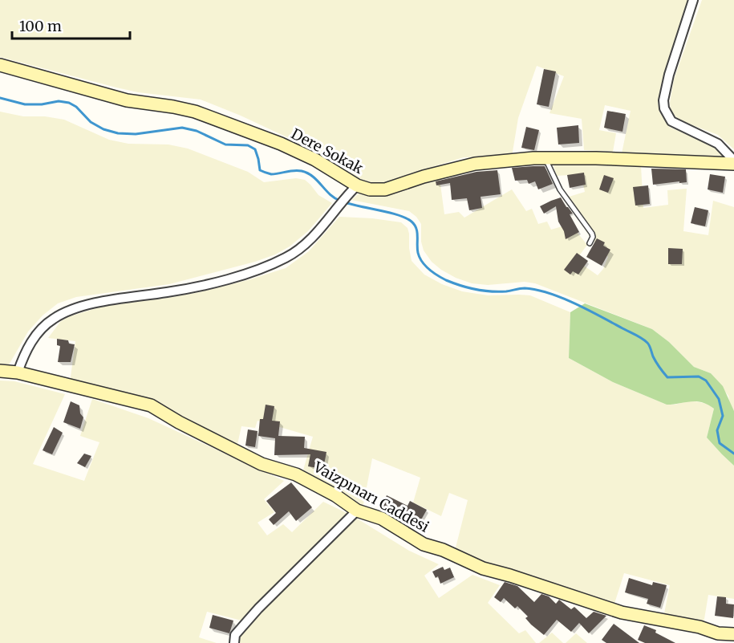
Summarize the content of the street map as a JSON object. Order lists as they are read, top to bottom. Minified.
{"streets":{"street":["Dere Sokak","Vaizpınarı Caddesi"]},"scale_bar":"100 m"}
